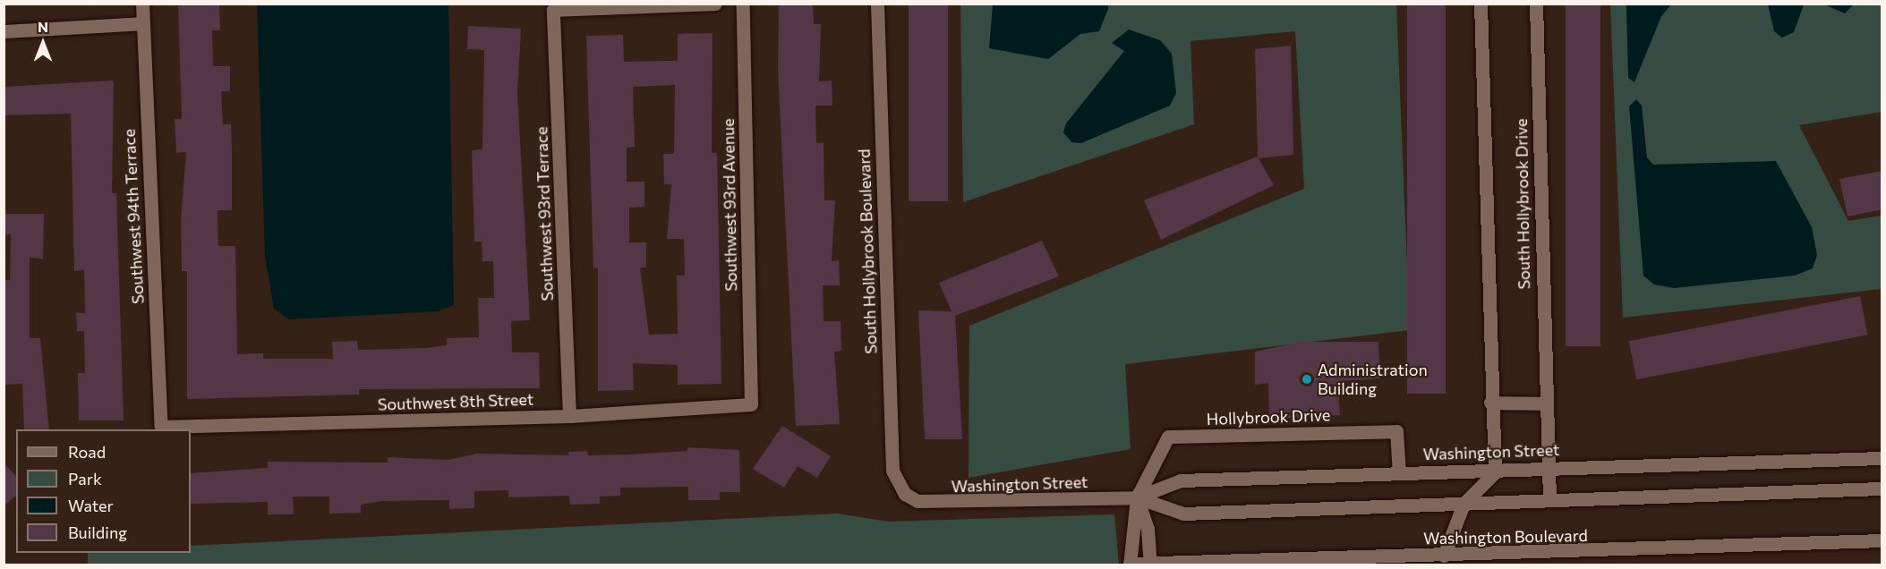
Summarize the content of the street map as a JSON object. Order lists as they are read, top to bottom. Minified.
{"streets":{"street":["South Hollybrook Drive","Southwest 93rd Avenue","Southwest 93rd Terrace","Southwest 94th Terrace","South Hollybrook Boulevard","Southwest 8th Street","Hollybrook Drive","Washington Street","Washington Boulevard"]},"crossings":[["South Hollybrook Drive","Washington Street"],["Southwest 93rd Avenue","Southwest 8th Street"],["Southwest 93rd Terrace","Southwest 8th Street"],["Southwest 94th Terrace","Southwest 8th Street"],["South Hollybrook Boulevard","Washington Street"],["Hollybrook Drive","Washington Street"],["Hollybrook Drive","Washington Boulevard"]],"places":["Administration Building"],"legend":["Road","Park","Water","Building"],"north":"top"}
